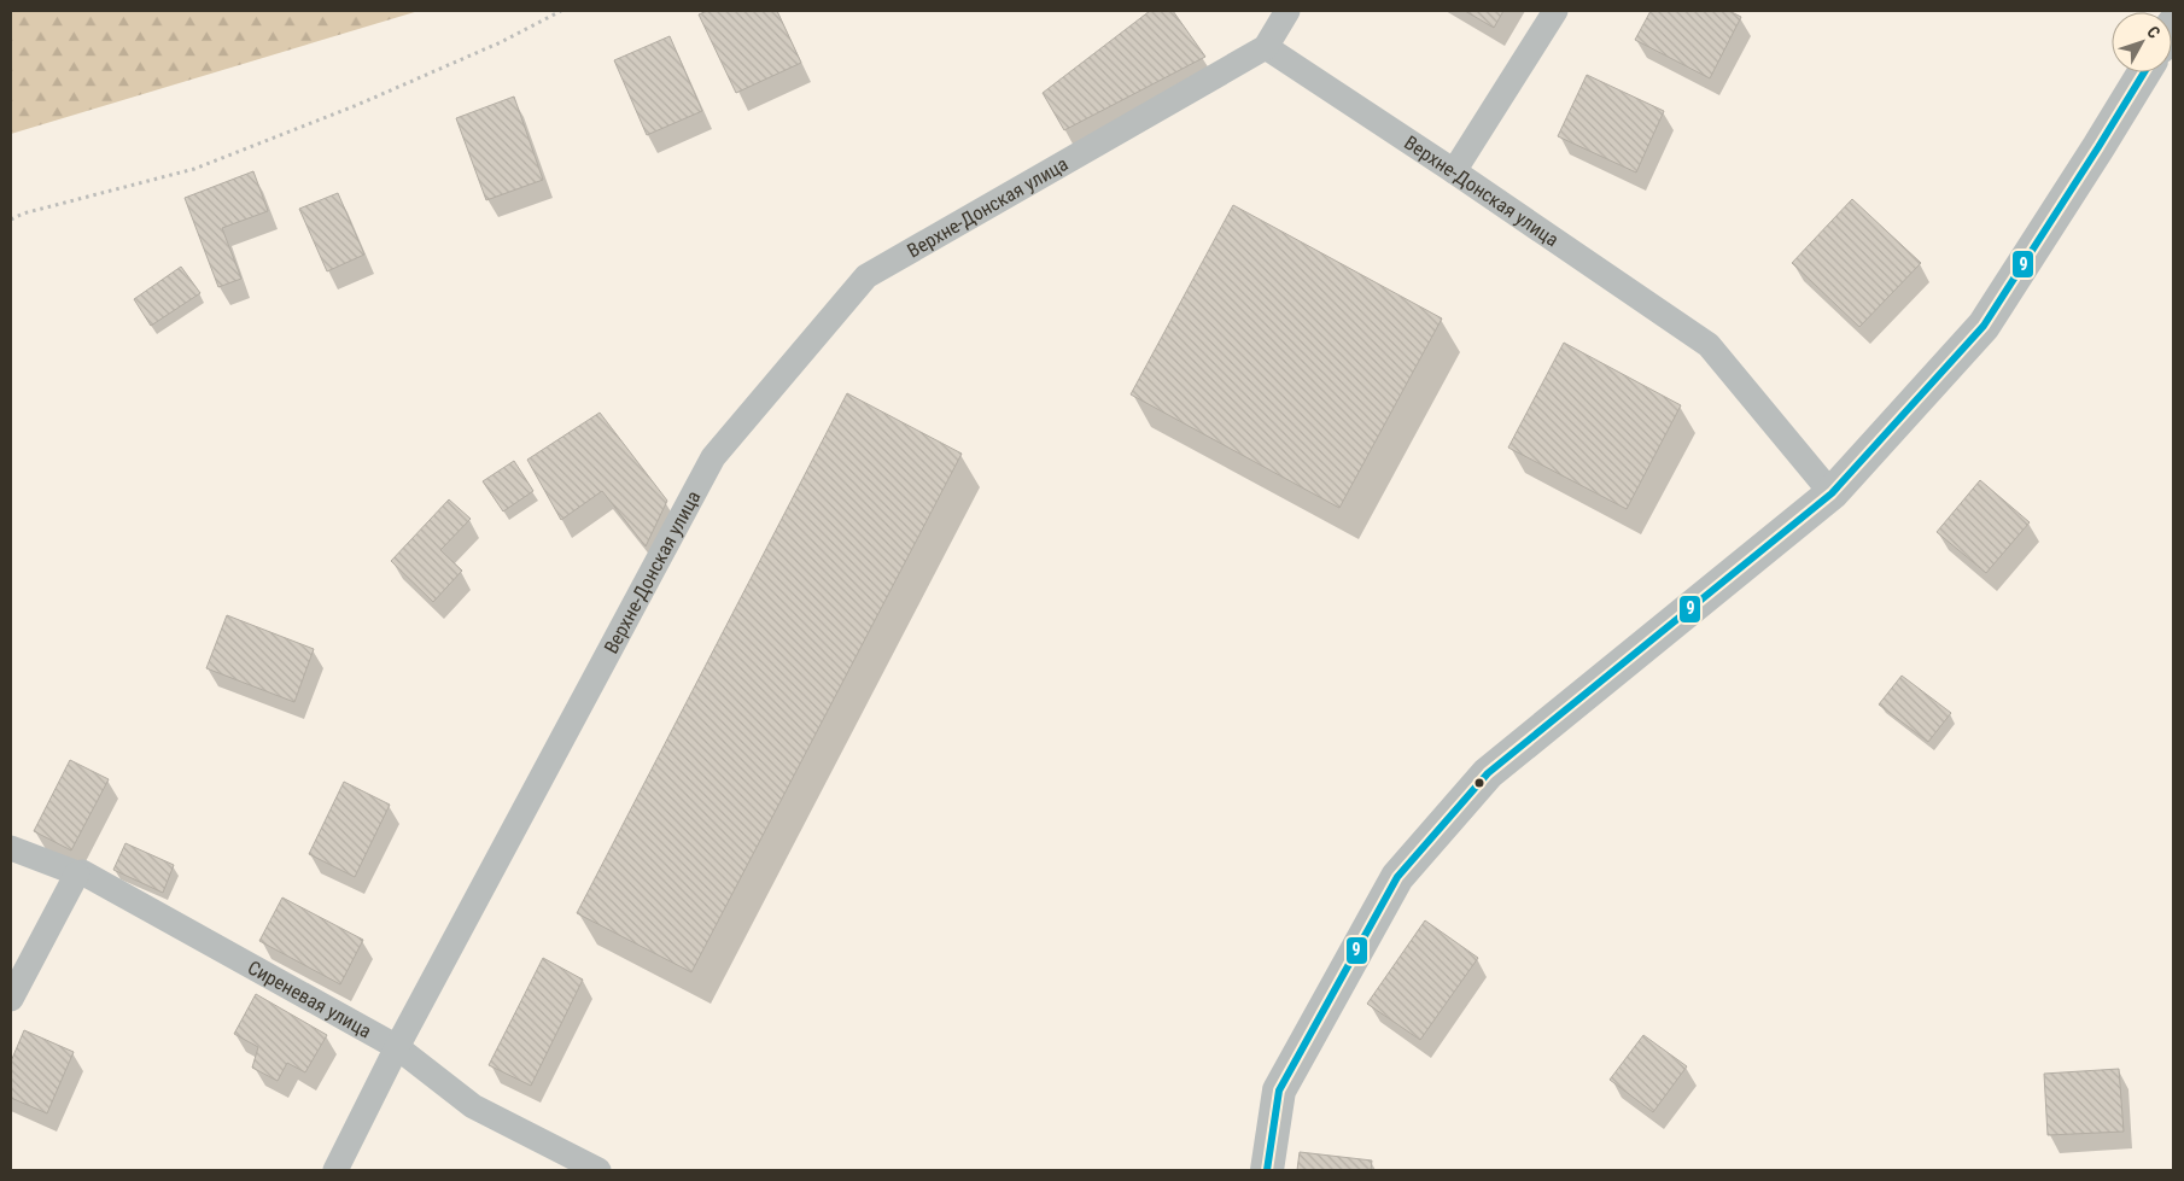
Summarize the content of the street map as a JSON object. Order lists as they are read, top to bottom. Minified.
{"streets":{"lane":["Верхне-Донская улица","Сиреневая улица"]},"crossings":[["Верхне-Донская улица","Сиреневая улица"]],"lines":["transit line 9"],"north":"top right"}
